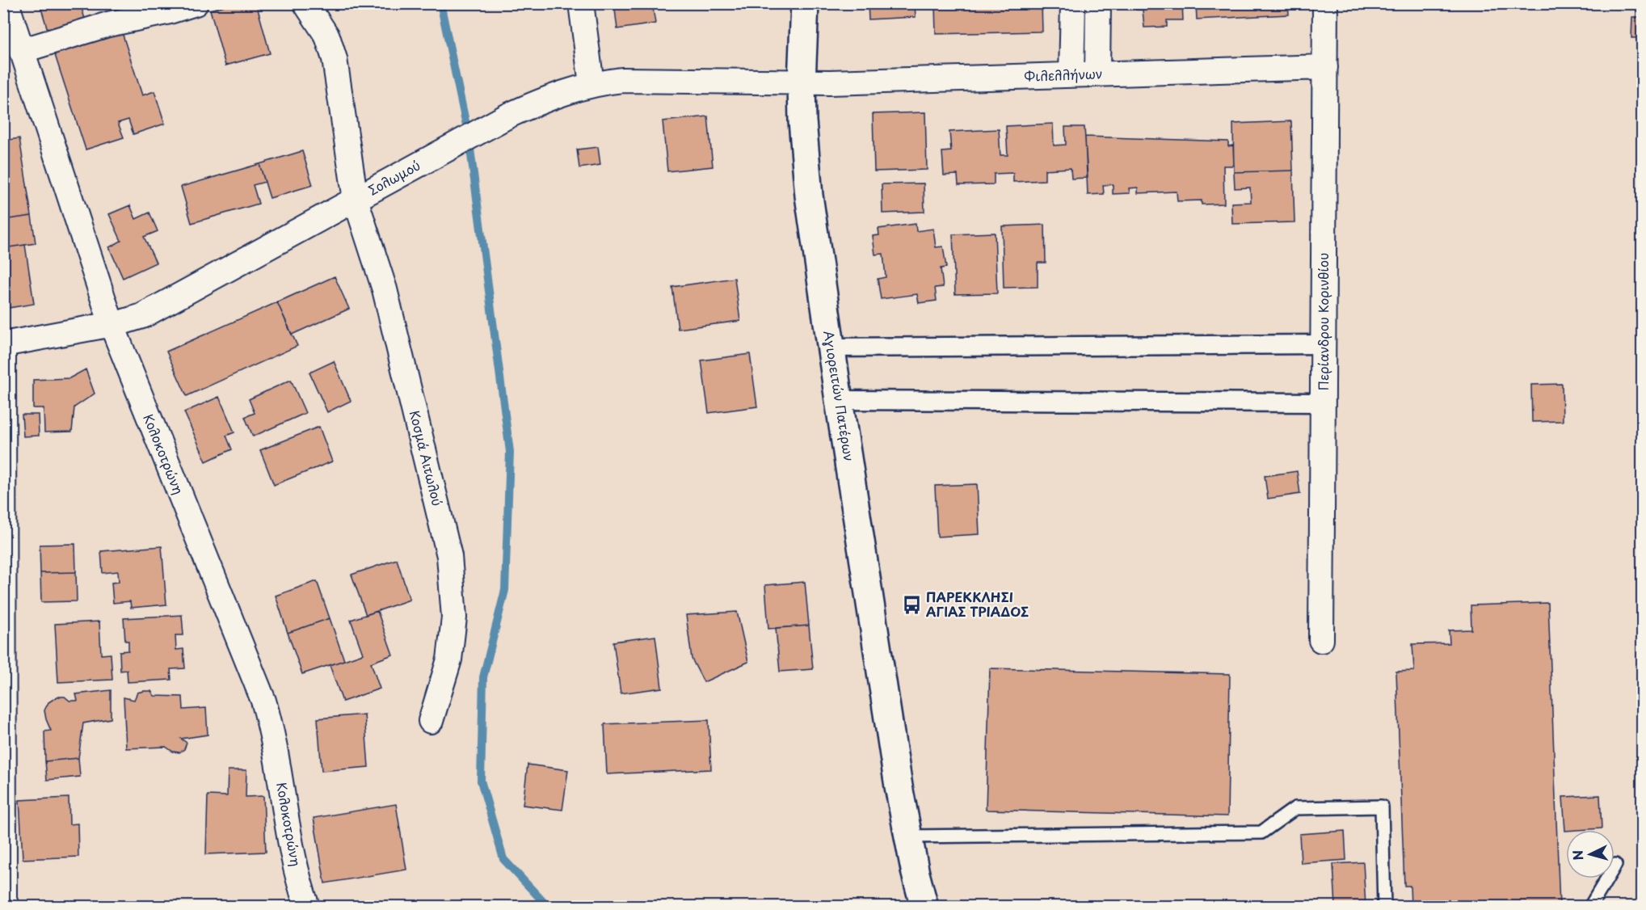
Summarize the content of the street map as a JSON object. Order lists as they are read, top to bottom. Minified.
{"streets":{"street":["Φιλελλήνων","Σολωμού","Περίανδρου Κορινθίου","Αγιορειτών Πατέρων","Κολοκοτρώνη","Κοσμά Αιτωλού"]},"crossings":[["Φιλελλήνων","Σολωμού"],["Φιλελλήνων","Περίανδρου Κορινθίου"],["Φιλελλήνων","Αγιορειτών Πατέρων"],["Σολωμού","Αγιορειτών Πατέρων"],["Σολωμού","Κολοκοτρώνη"],["Σολωμού","Κοσμά Αιτωλού"]],"places":{"bus stop":["ΠΑΡΕΚΚΛΗΣΙ ΑΓΙΑΣ ΤΡΙΑΔΟΣ"]},"north":"left"}
